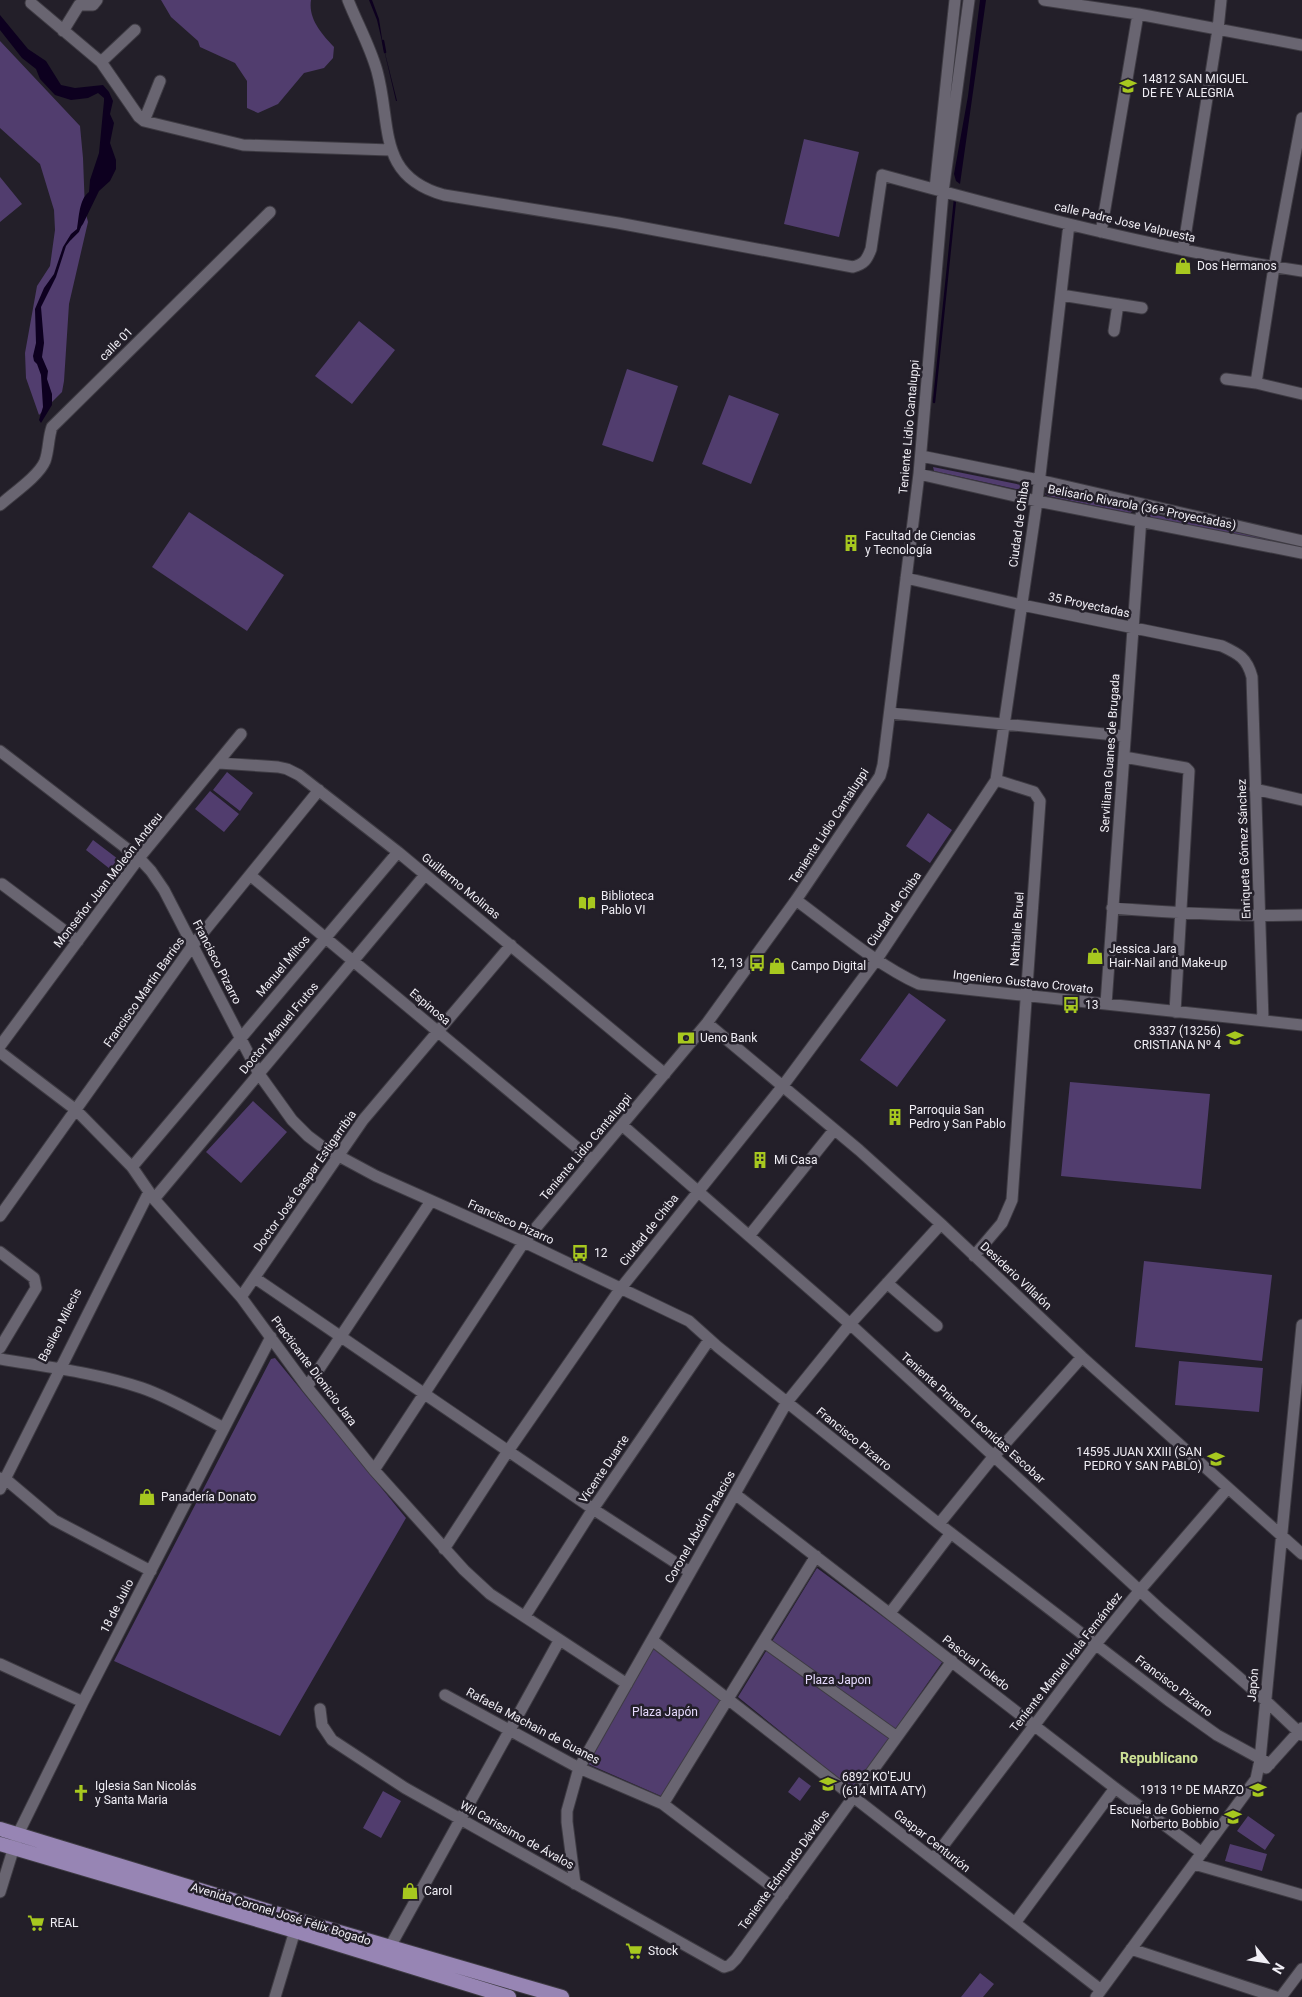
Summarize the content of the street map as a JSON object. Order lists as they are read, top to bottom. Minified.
{"streets":{"main road":["Avenida Coronel José Félix Bogado"],"street":["calle Padre Jose Valpuesta","calle 01","Teniente Lidio Cantaluppi","Belisario Rivarola (36ª Proyectadas)","Ciudad de Chiba","35 Proyectadas","Serviliana Guanes de Brugada","Enriqueta Gómez Sánchez","Monseñor Juan Moleón Andreu","Guillermo Molinas","Nathalie Bruel","Francisco Pizarro","Manuel Miltos","Ingeniero Gustavo Crovato","Francisco Martín Barrios","Espinosa","Doctor Manuel Frutos","Doctor José Gaspar Estigarribia","Desiderio Villalón","Basileo Milecis","Practicante Dionicio Jara","Teniente Primero Leonidas Escobar","Vicente Duarte","Coronel Abdón Palacios","18 de Julio","Teniente Manuel Irala Fernández","Pascual Toledo","Japón","Rafaela Machain de Guanes","Wil Carissimo de Ávalos","Gaspar Centurión","Teniente Edmundo Dávalos"]},"crossings":[["calle Padre Jose Valpuesta","Teniente Lidio Cantaluppi"],["calle Padre Jose Valpuesta","Ciudad de Chiba"],["Teniente Lidio Cantaluppi","Belisario Rivarola (36ª Proyectadas)"],["Teniente Lidio Cantaluppi","35 Proyectadas"],["Teniente Lidio Cantaluppi","Guillermo Molinas"],["Teniente Lidio Cantaluppi","Francisco Pizarro"],["Teniente Lidio Cantaluppi","Ingeniero Gustavo Crovato"],["Teniente Lidio Cantaluppi","Espinosa"],["Teniente Lidio Cantaluppi","Desiderio Villalón"],["Teniente Lidio Cantaluppi","Practicante Dionicio Jara"],["Teniente Lidio Cantaluppi","Teniente Primero Leonidas Escobar"],["Belisario Rivarola (36ª Proyectadas)","Ciudad de Chiba"],["Belisario Rivarola (36ª Proyectadas)","Serviliana Guanes de Brugada"],["Ciudad de Chiba","35 Proyectadas"],["Ciudad de Chiba","Nathalie Bruel"],["Ciudad de Chiba","Francisco Pizarro"],["Ciudad de Chiba","Ingeniero Gustavo Crovato"],["Ciudad de Chiba","Desiderio Villalón"],["Ciudad de Chiba","Practicante Dionicio Jara"],["Ciudad de Chiba","Teniente Primero Leonidas Escobar"],["35 Proyectadas","Serviliana Guanes de Brugada"],["35 Proyectadas","Enriqueta Gómez Sánchez"],["Serviliana Guanes de Brugada","Ingeniero Gustavo Crovato"],["Enriqueta Gómez Sánchez","Ingeniero Gustavo Crovato"],["Monseñor Juan Moleón Andreu","Guillermo Molinas"],["Monseñor Juan Moleón Andreu","Francisco Pizarro"],["Guillermo Molinas","Manuel Miltos"],["Guillermo Molinas","Francisco Martín Barrios"],["Guillermo Molinas","Doctor Manuel Frutos"],["Guillermo Molinas","Doctor José Gaspar Estigarribia"],["Nathalie Bruel","Ingeniero Gustavo Crovato"],["Nathalie Bruel","Desiderio Villalón"],["Francisco Pizarro","Manuel Miltos"],["Francisco Pizarro","Francisco Martín Barrios"],["Francisco Pizarro","Doctor Manuel Frutos"],["Francisco Pizarro","Doctor José Gaspar Estigarribia"],["Francisco Pizarro","Vicente Duarte"],["Francisco Pizarro","Coronel Abdón Palacios"],["Francisco Pizarro","Teniente Manuel Irala Fernández"],["Francisco Pizarro","Japón"],["Manuel Miltos","Espinosa"],["Manuel Miltos","Practicante Dionicio Jara"],["Francisco Martín Barrios","Espinosa"],["Francisco Martín Barrios","Practicante Dionicio Jara"],["Espinosa","Doctor Manuel Frutos"],["Espinosa","Doctor José Gaspar Estigarribia"],["Doctor Manuel Frutos","Basileo Milecis"],["Doctor Manuel Frutos","Practicante Dionicio Jara"],["Doctor José Gaspar Estigarribia","Practicante Dionicio Jara"],["Desiderio Villalón","Coronel Abdón Palacios"],["Desiderio Villalón","Teniente Manuel Irala Fernández"],["Desiderio Villalón","Japón"],["Basileo Milecis","Practicante Dionicio Jara"],["Practicante Dionicio Jara","Vicente Duarte"],["Practicante Dionicio Jara","Coronel Abdón Palacios"],["Practicante Dionicio Jara","18 de Julio"],["Teniente Primero Leonidas Escobar","Coronel Abdón Palacios"],["Teniente Primero Leonidas Escobar","Teniente Manuel Irala Fernández"],["Teniente Primero Leonidas Escobar","Japón"],["Coronel Abdón Palacios","Pascual Toledo"],["Coronel Abdón Palacios","Rafaela Machain de Guanes"],["Coronel Abdón Palacios","Wil Carissimo de Ávalos"],["Coronel Abdón Palacios","Gaspar Centurión"],["18 de Julio","Avenida Coronel José Félix Bogado"],["Teniente Manuel Irala Fernández","Pascual Toledo"],["Teniente Manuel Irala Fernández","Gaspar Centurión"],["Pascual Toledo","Teniente Edmundo Dávalos"],["Rafaela Machain de Guanes","Teniente Edmundo Dávalos"],["Wil Carissimo de Ávalos","Teniente Edmundo Dávalos"],["Gaspar Centurión","Teniente Edmundo Dávalos"]],"districts":["Republicano"],"parks":["Plaza Japon","Plaza Japón"],"places":{"school or university":["14812 SAN MIGUEL DE FE Y ALEGRIA","3337 (13256) CRISTIANA Nº 4","14595 JUAN XXIII (SAN PEDRO Y SAN PABLO)","6892 KO'EJU (614 MITA ATY)","1913 1º DE MARZO","Escuela de Gobierno Norberto Bobbio"],"shop":["Dos Hermanos","Jessica Jara Hair-Nail and Make-up","Campo Digital","Panadería Donato","Carol"],"building":["Facultad de Ciencias y Tecnología","Parroquia San Pedro y San Pablo","Mi Casa"],"library":["Biblioteca Pablo VI"],"bus stop":["12, 13","13","12"],"bank":["Ueno Bank"],"church":["Iglesia San Nicolás y Santa Maria"],"supermarket":["REAL","Stock"]},"north":"bottom right"}
